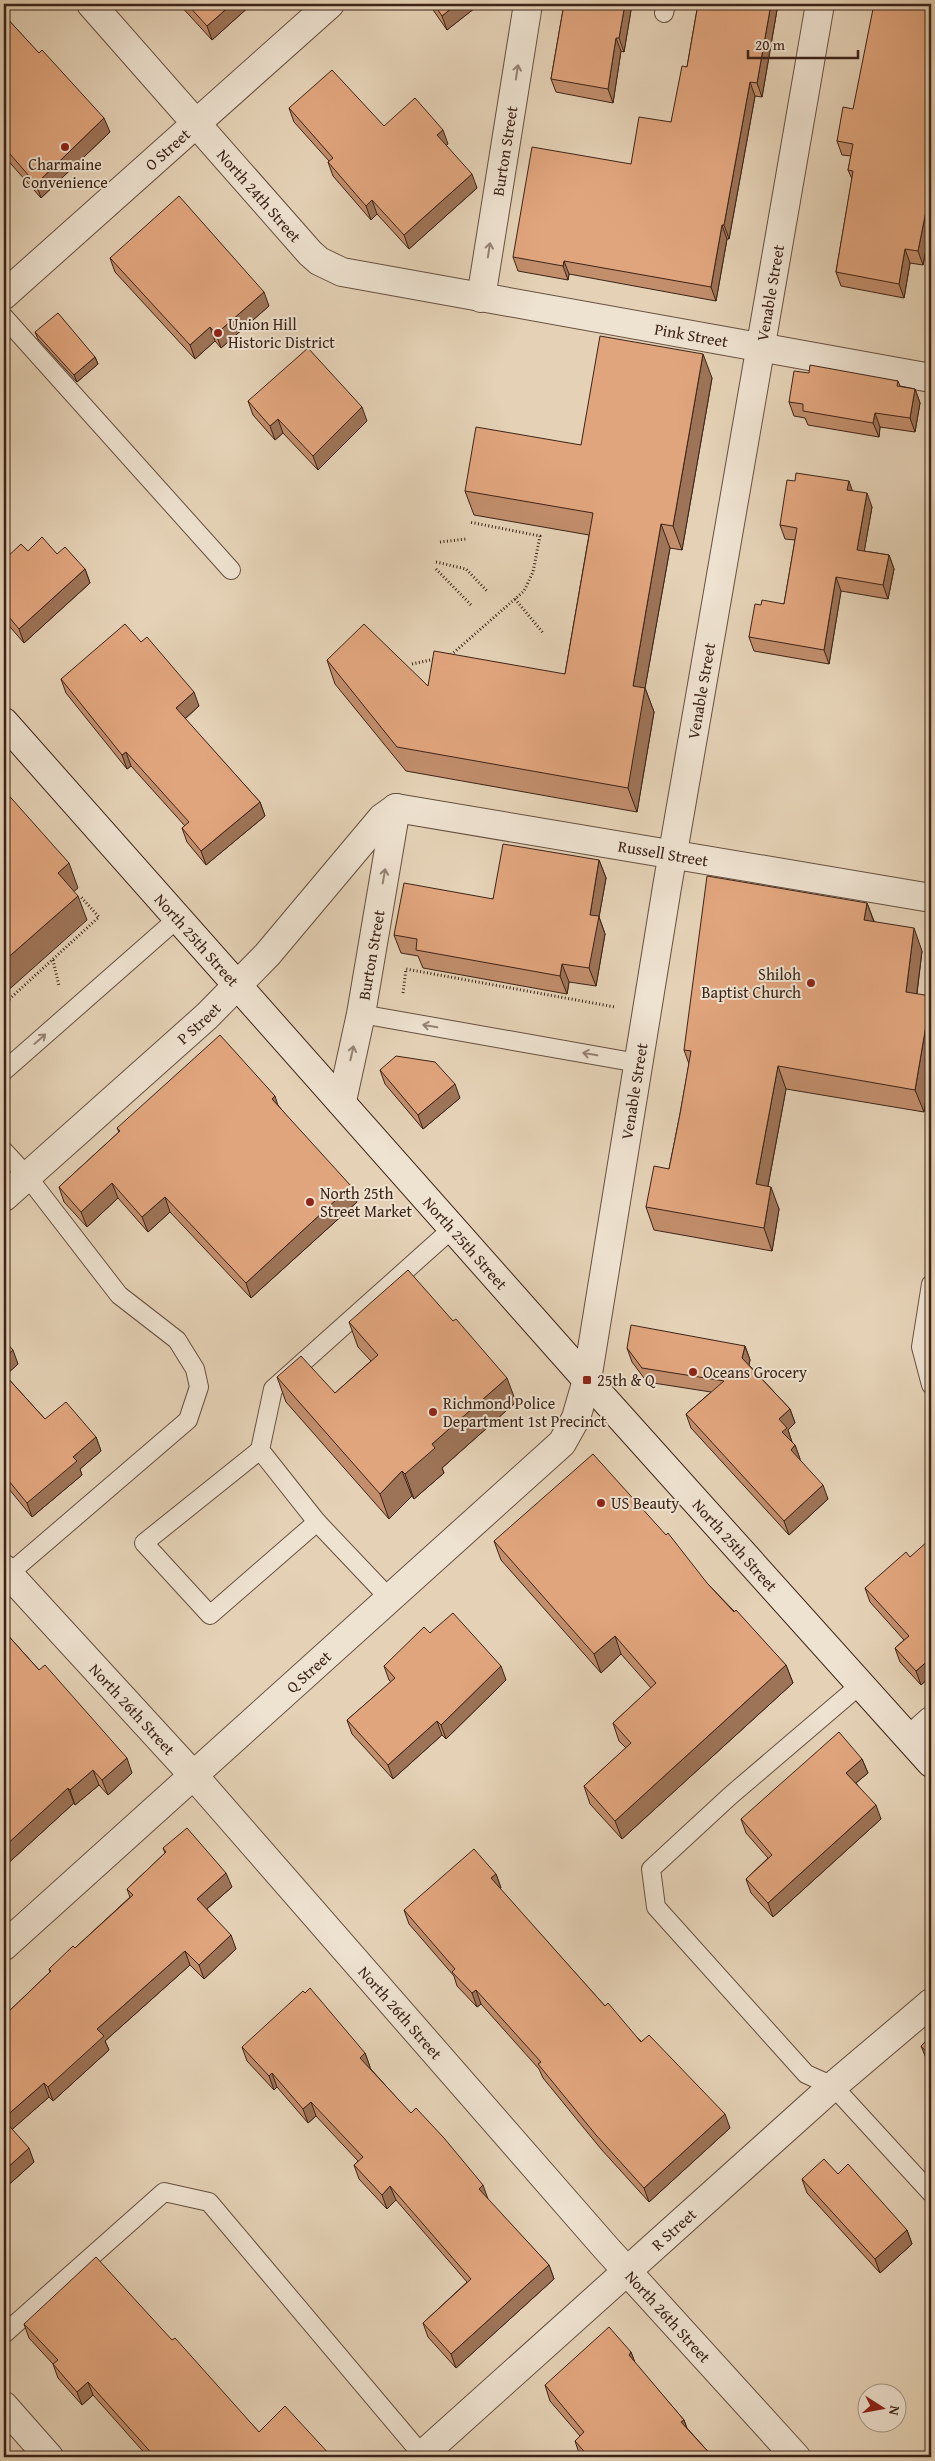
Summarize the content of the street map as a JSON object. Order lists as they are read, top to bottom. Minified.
{"streets":{"street":["O Street","Burton Street","North 24th Street","Venable Street","Pink Street","Russell Street","North 25th Street","P Street","Q Street","North 26th Street","R Street"]},"crossings":[["O Street","North 24th Street"],["Burton Street","North 24th Street"],["Burton Street","Pink Street"],["Burton Street","Russell Street"],["Burton Street","North 25th Street"],["Burton Street","P Street"],["North 24th Street","Pink Street"],["Venable Street","Pink Street"],["Venable Street","Russell Street"],["Venable Street","North 25th Street"],["Venable Street","Q Street"],["Russell Street","P Street"],["North 25th Street","P Street"],["North 25th Street","Q Street"],["Q Street","North 26th Street"],["North 26th Street","R Street"]],"one_way":["Burton Street"],"places":{"other":["Charmaine Convenience","Union Hill Historic District","Shiloh Baptist Church","North 25th Street Market","Oceans Grocery","Richmond Police Department 1st Precinct","US Beauty"],"transit":["25th & Q"]},"scale_bar":"20 m","north":"right"}
